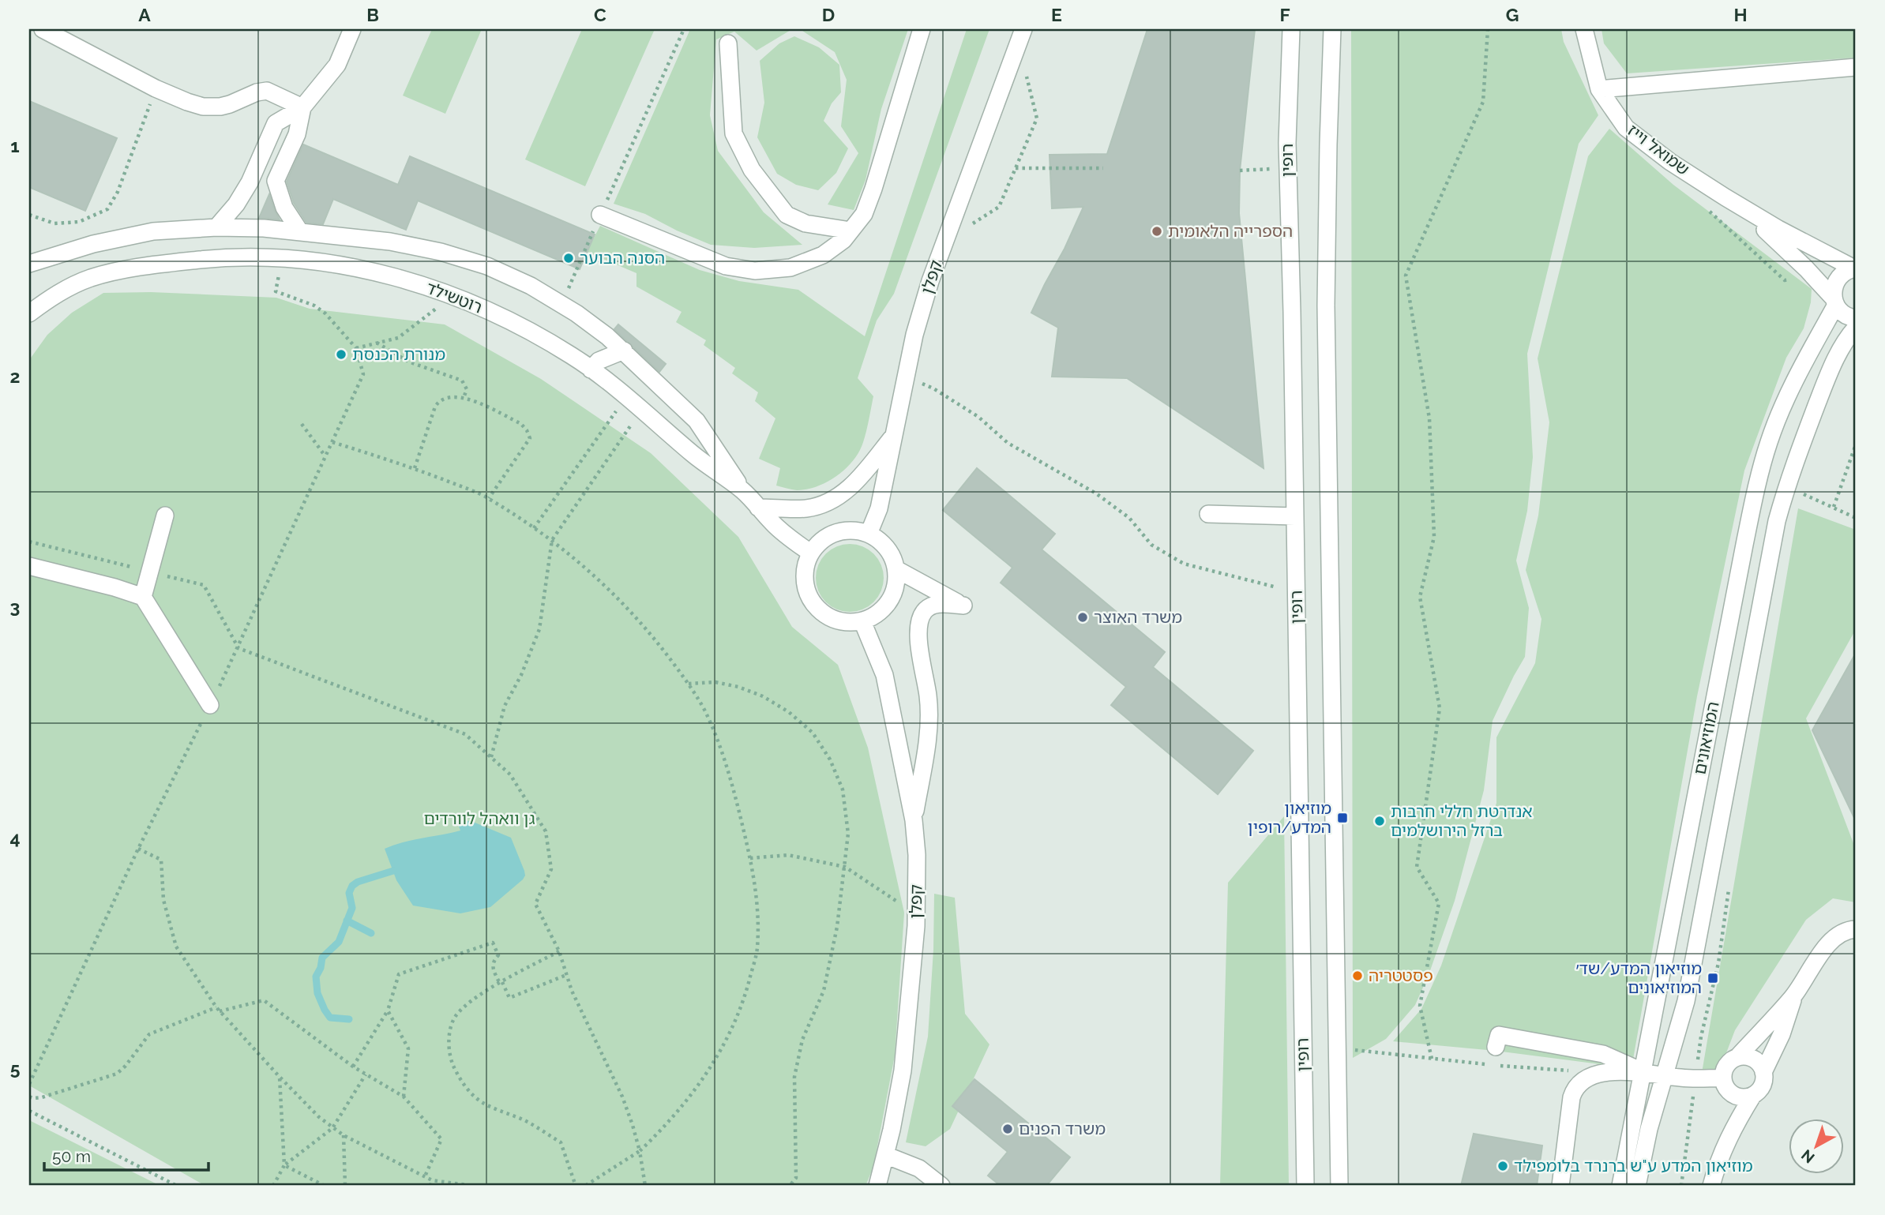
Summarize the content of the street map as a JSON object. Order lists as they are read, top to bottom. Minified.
{"streets":{"street":["שמואל וייז","רופין","קפלן","רוטשילד","המוזיאונים"]},"crossings":[["שמואל וייז","המוזיאונים"],["קפלן","רוטשילד"]],"parks":["גן וואהל לוורדים"],"places":{"other":["הספרייה הלאומית","הסנה הבוער","מנורת הכנסת","משרד האוצר","אנדרטת חללי חרבות ברזל הירושלמים","פסטטריה","משרד הפנים","מוזיאון המדע ע\"ש ברנרד בלומפילד"],"transit":["מוזיאון המדע/רופין","מוזיאון המדע/שד׳ המוזיאונים"]},"scale_bar":"50 m","north":"bottom left","grid":{"columns":["A","B","C","D","E","F","G","H"],"rows":["1","2","3","4","5"]}}
